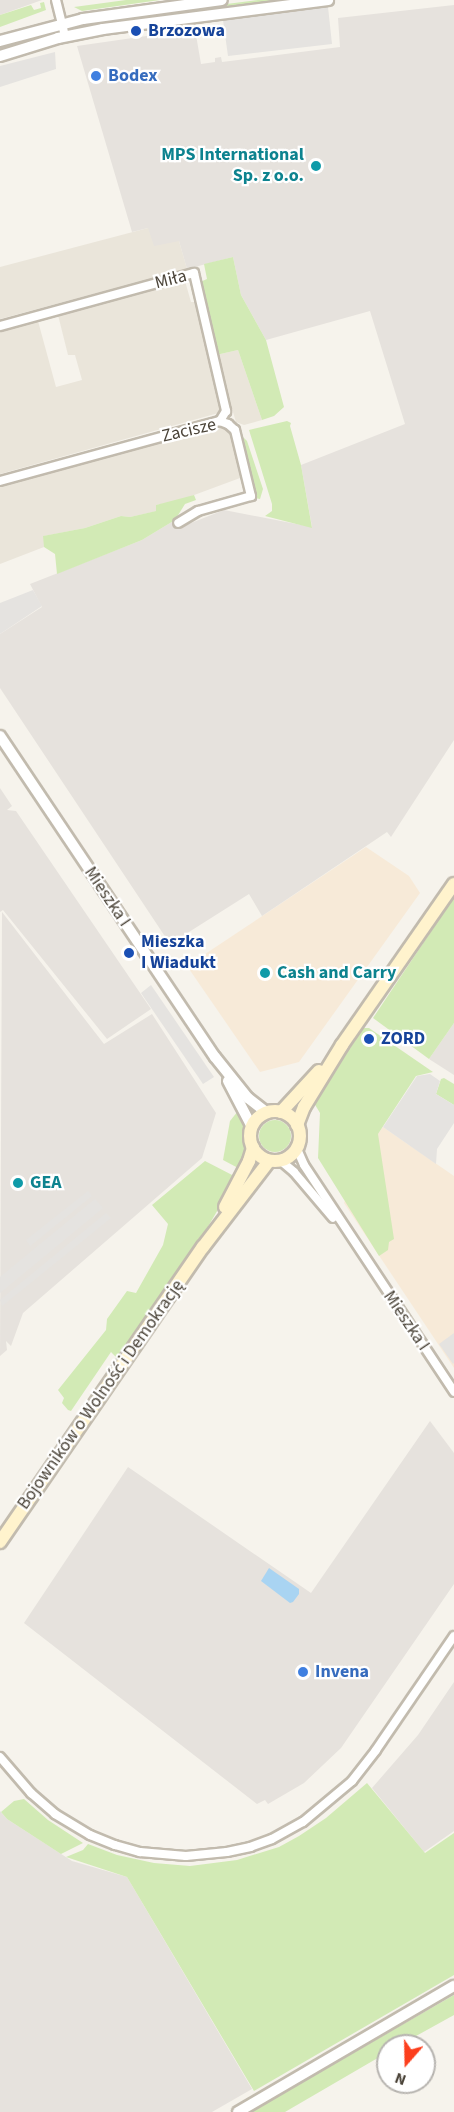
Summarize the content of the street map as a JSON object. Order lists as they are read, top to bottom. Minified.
{"streets":{"main road":["Bojowników o Wolność i Demokrację"],"street":["Miła","Zacisze","Mieszka I"]},"crossings":[["Miła","Zacisze"],["Mieszka I","Bojowników o Wolność i Demokrację"]],"places":["Brzozowa","Bodex","MPS International Sp. z o.o.","Mieszka I Wiadukt","Cash and Carry","ZORD","GEA","Invena"],"north":"bottom"}
